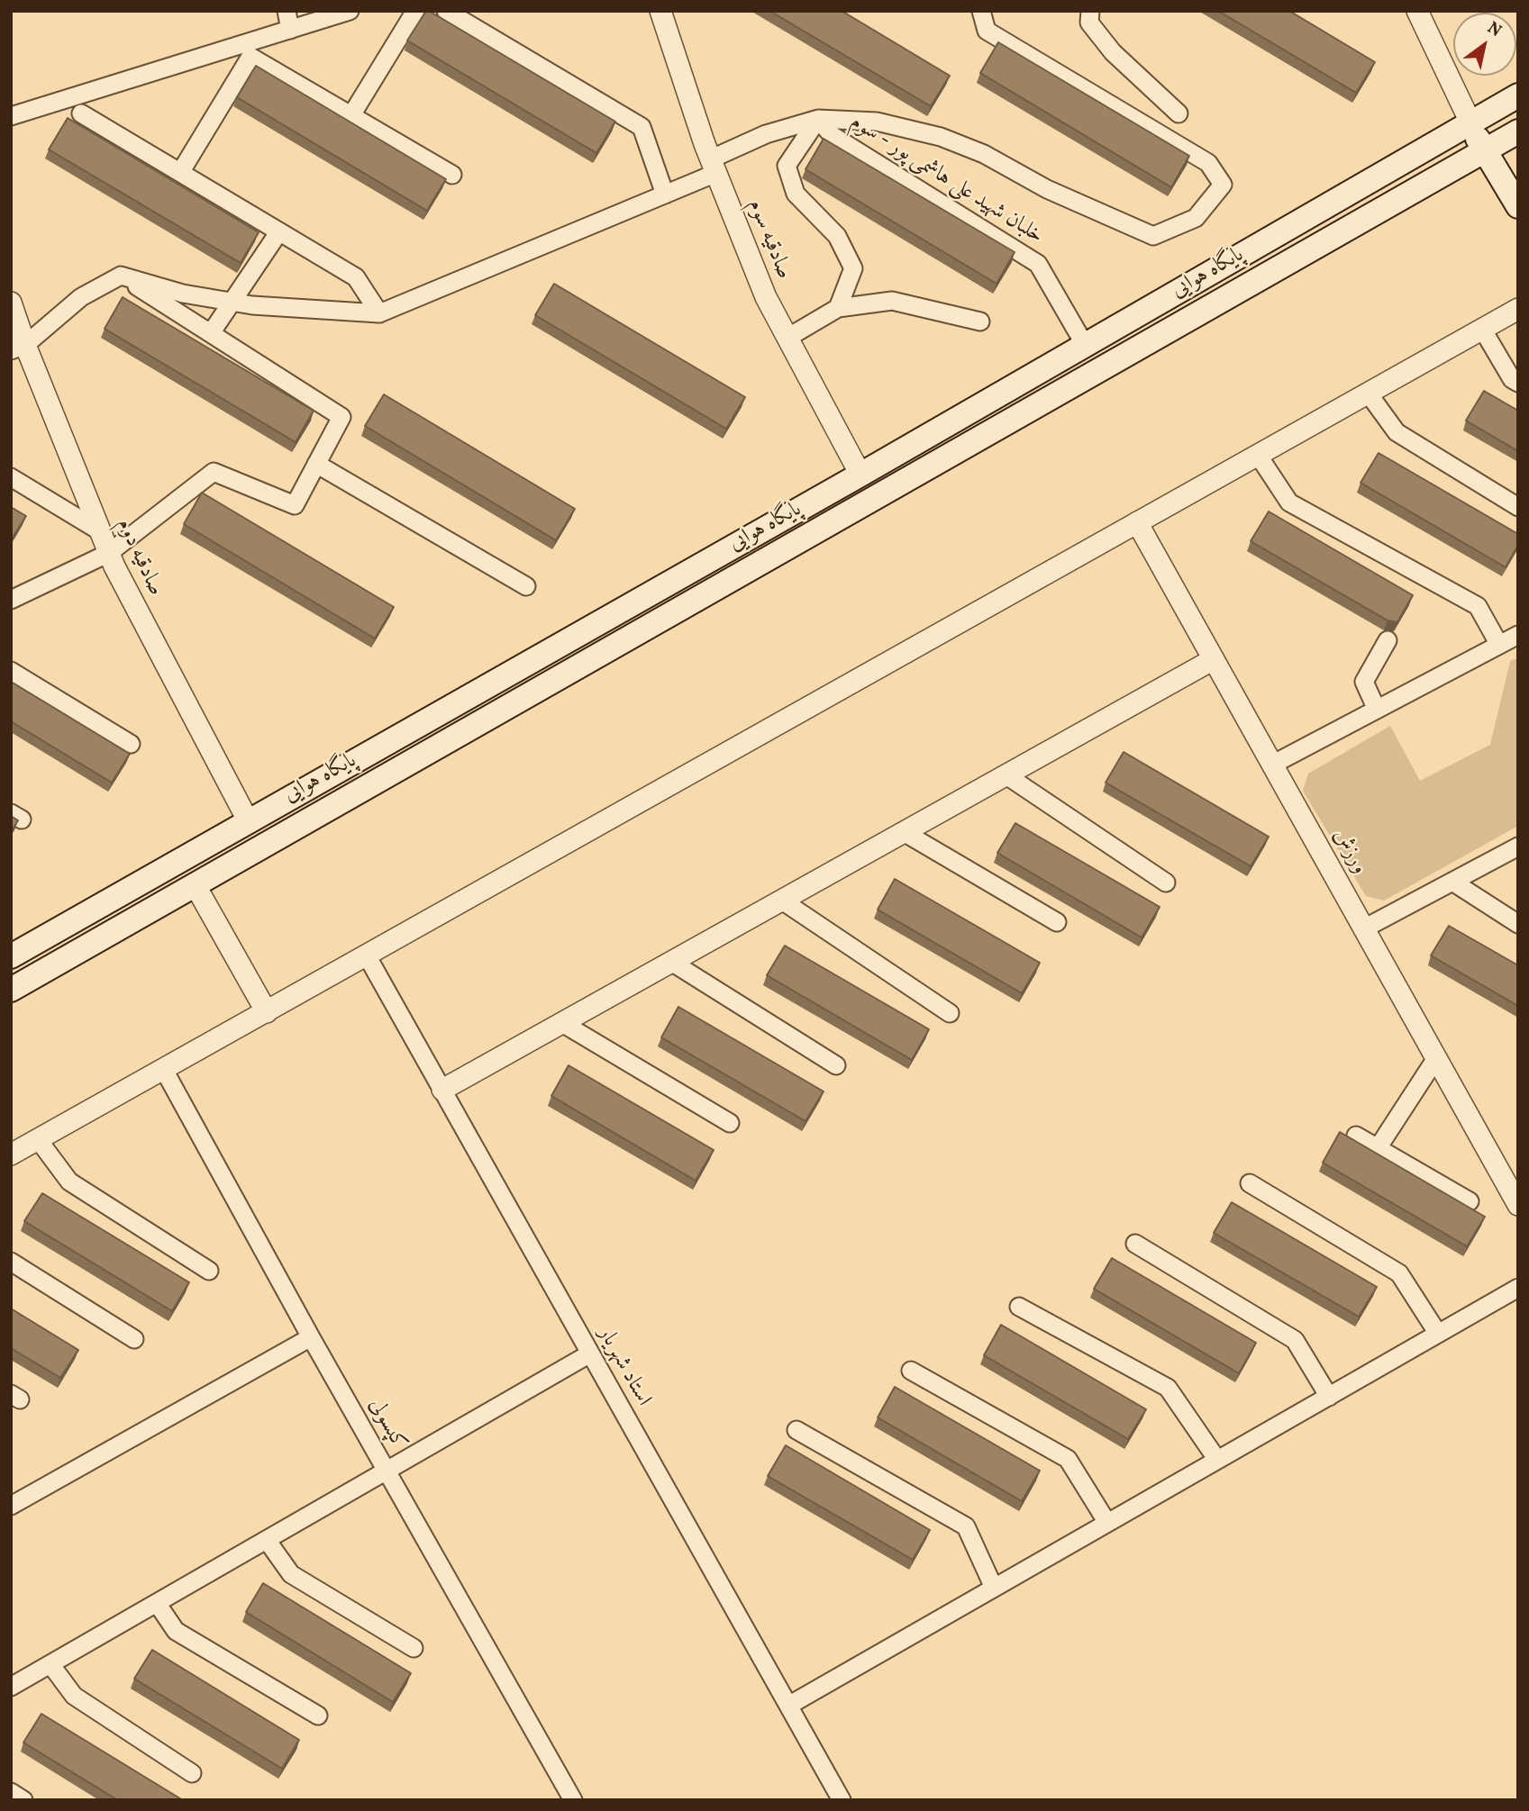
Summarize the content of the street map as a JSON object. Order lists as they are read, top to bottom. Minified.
{"streets":{"main road":["پایگاه هوایی"],"street":["خلبان شهید علی هاشمی پور - سوم","صادقیه سوم","صادقیه دوم","ورزش","استاد شهریار","کپسولی"]},"crossings":[["خلبان شهید علی هاشمی پور - سوم","پایگاه هوایی"],["صادقیه سوم","پایگاه هوایی"],["پایگاه هوایی","صادقیه دوم"]],"north":"top right"}
